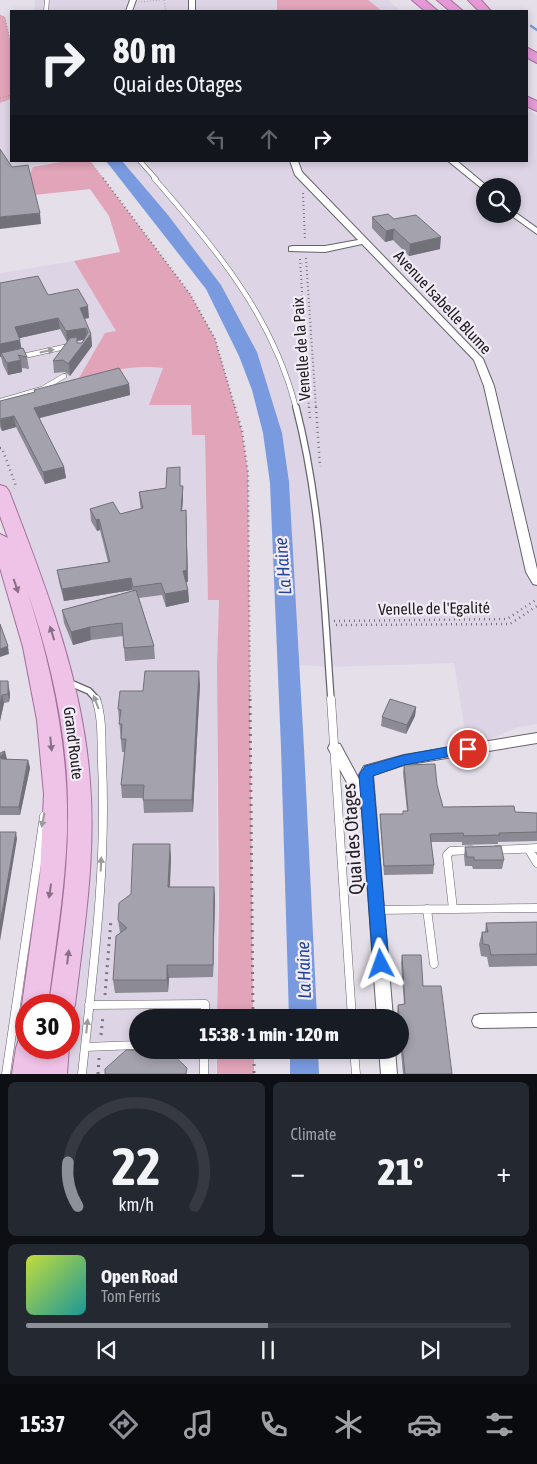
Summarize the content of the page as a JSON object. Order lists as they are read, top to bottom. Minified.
{"streets":{"main road":["Grand'Route"],"street":["Avenue Isabelle Blume","Quai des Otages"],"path":["Venelle de la Paix","Venelle de l'Egalité"]},"water":["La Haine"],"page":{"turn":["80 m","Quai des Otages"],"limit":"30","trip":"15:38 · 1 min · 120 m","tile":"Climate","heat":["−","21°","+"],"song":["Open Road","Tom Ferris"],"tabs":"15:37","gauge":["22","km/h"]}}
